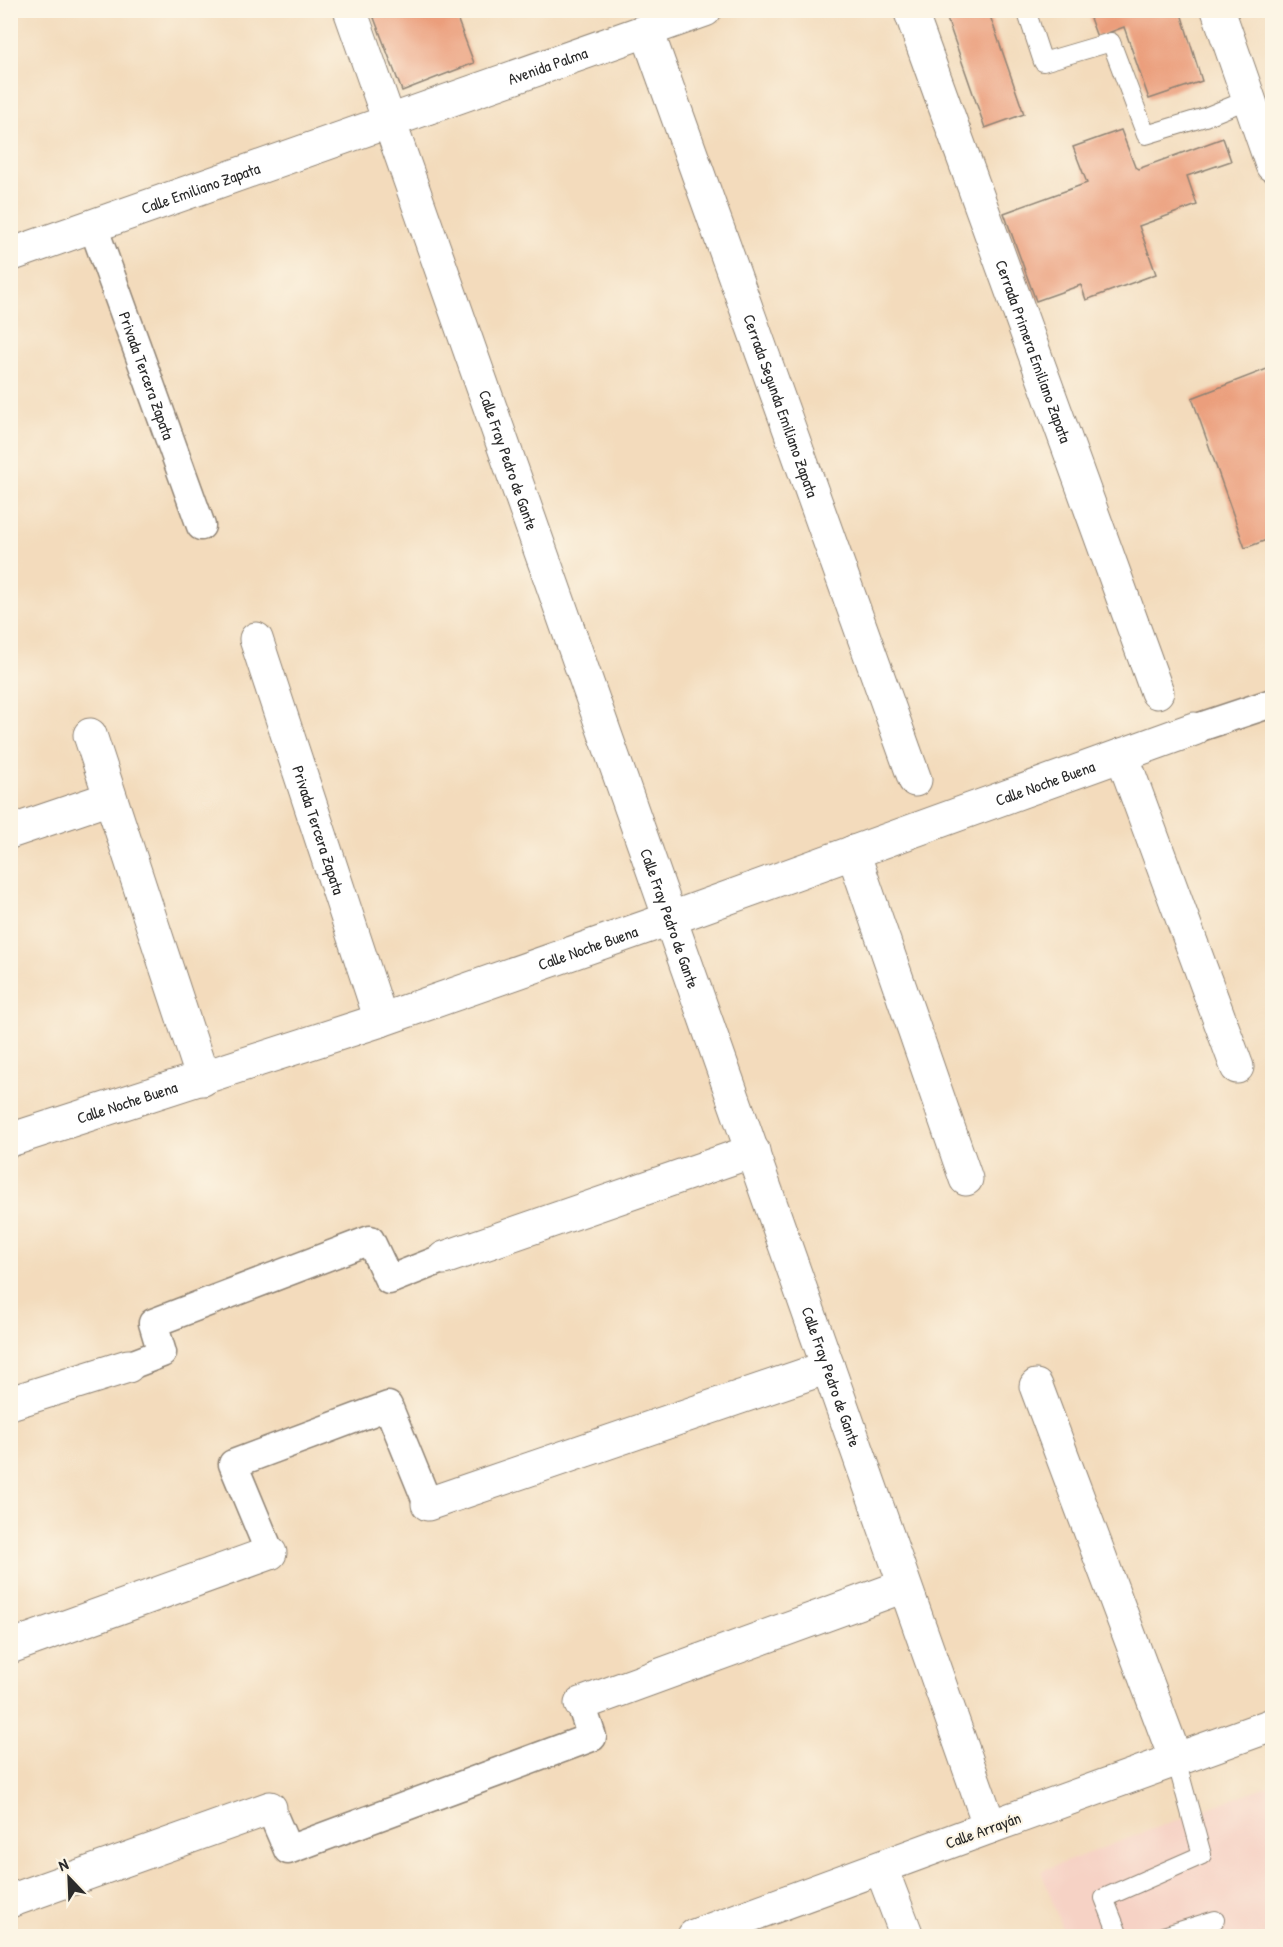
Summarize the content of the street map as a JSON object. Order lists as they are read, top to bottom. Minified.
{"streets":{"street":["Avenida Palma","Calle Emiliano Zapata","Cerrada Primera Emiliano Zapata","Privada Tercera Zapata","Cerrada Segunda Emiliano Zapata","Calle Fray Pedro de Gante","Calle Noche Buena","Calle Arrayán"]},"crossings":[["Avenida Palma","Calle Emiliano Zapata"],["Avenida Palma","Cerrada Segunda Emiliano Zapata"],["Avenida Palma","Calle Fray Pedro de Gante"],["Calle Emiliano Zapata","Privada Tercera Zapata"],["Calle Emiliano Zapata","Calle Fray Pedro de Gante"],["Privada Tercera Zapata","Calle Noche Buena"],["Calle Fray Pedro de Gante","Calle Noche Buena"],["Calle Fray Pedro de Gante","Calle Arrayán"]],"north":"top left"}
